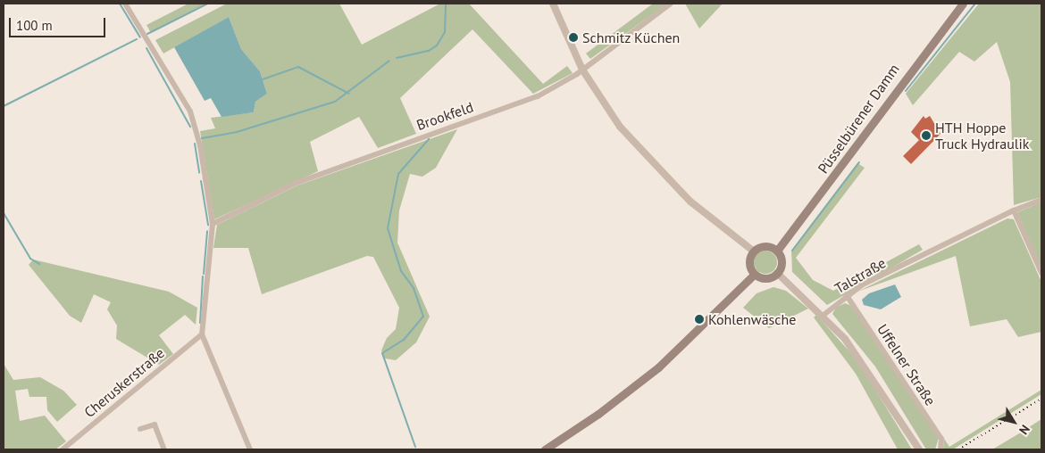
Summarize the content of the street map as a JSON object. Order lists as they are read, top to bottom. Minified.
{"streets":{"main road":["Püsselbürener Damm"],"street":["Brookfeld","Talstraße","Uffelner Straße","Cheruskerstraße"]},"crossings":[["Talstraße","Uffelner Straße"]],"places":["Schmitz Küchen","HTH Hoppe Truck Hydraulik","Kohlenwäsche"],"scale_bar":"100 m","north":"bottom right"}
